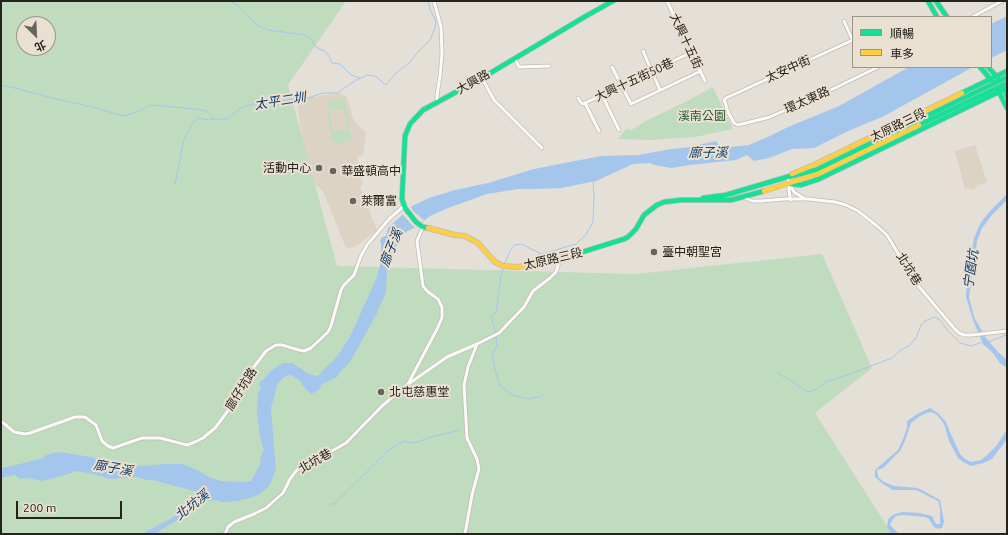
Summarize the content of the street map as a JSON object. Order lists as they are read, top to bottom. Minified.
{"streets":{"main road":["大興路","太原路三段"],"street":["大興十五街","太安中街","大興十五街50巷","環太東路","北坑巷","廍仔坑路"]},"crossings":[["大興十五街","大興十五街50巷"],["太安中街","環太東路"],["大興路","廍仔坑路"],["太原路三段","北坑巷"]],"water":["太平二圳","廍子溪","宁園坑","北坑溪"],"parks":["溪南公園"],"places":["活動中心","華盛頓高中","萊爾富","臺中朝聖宮","北屯慈惠堂"],"legend":["順暢","車多"],"scale_bar":"200 m","north":"bottom right"}
